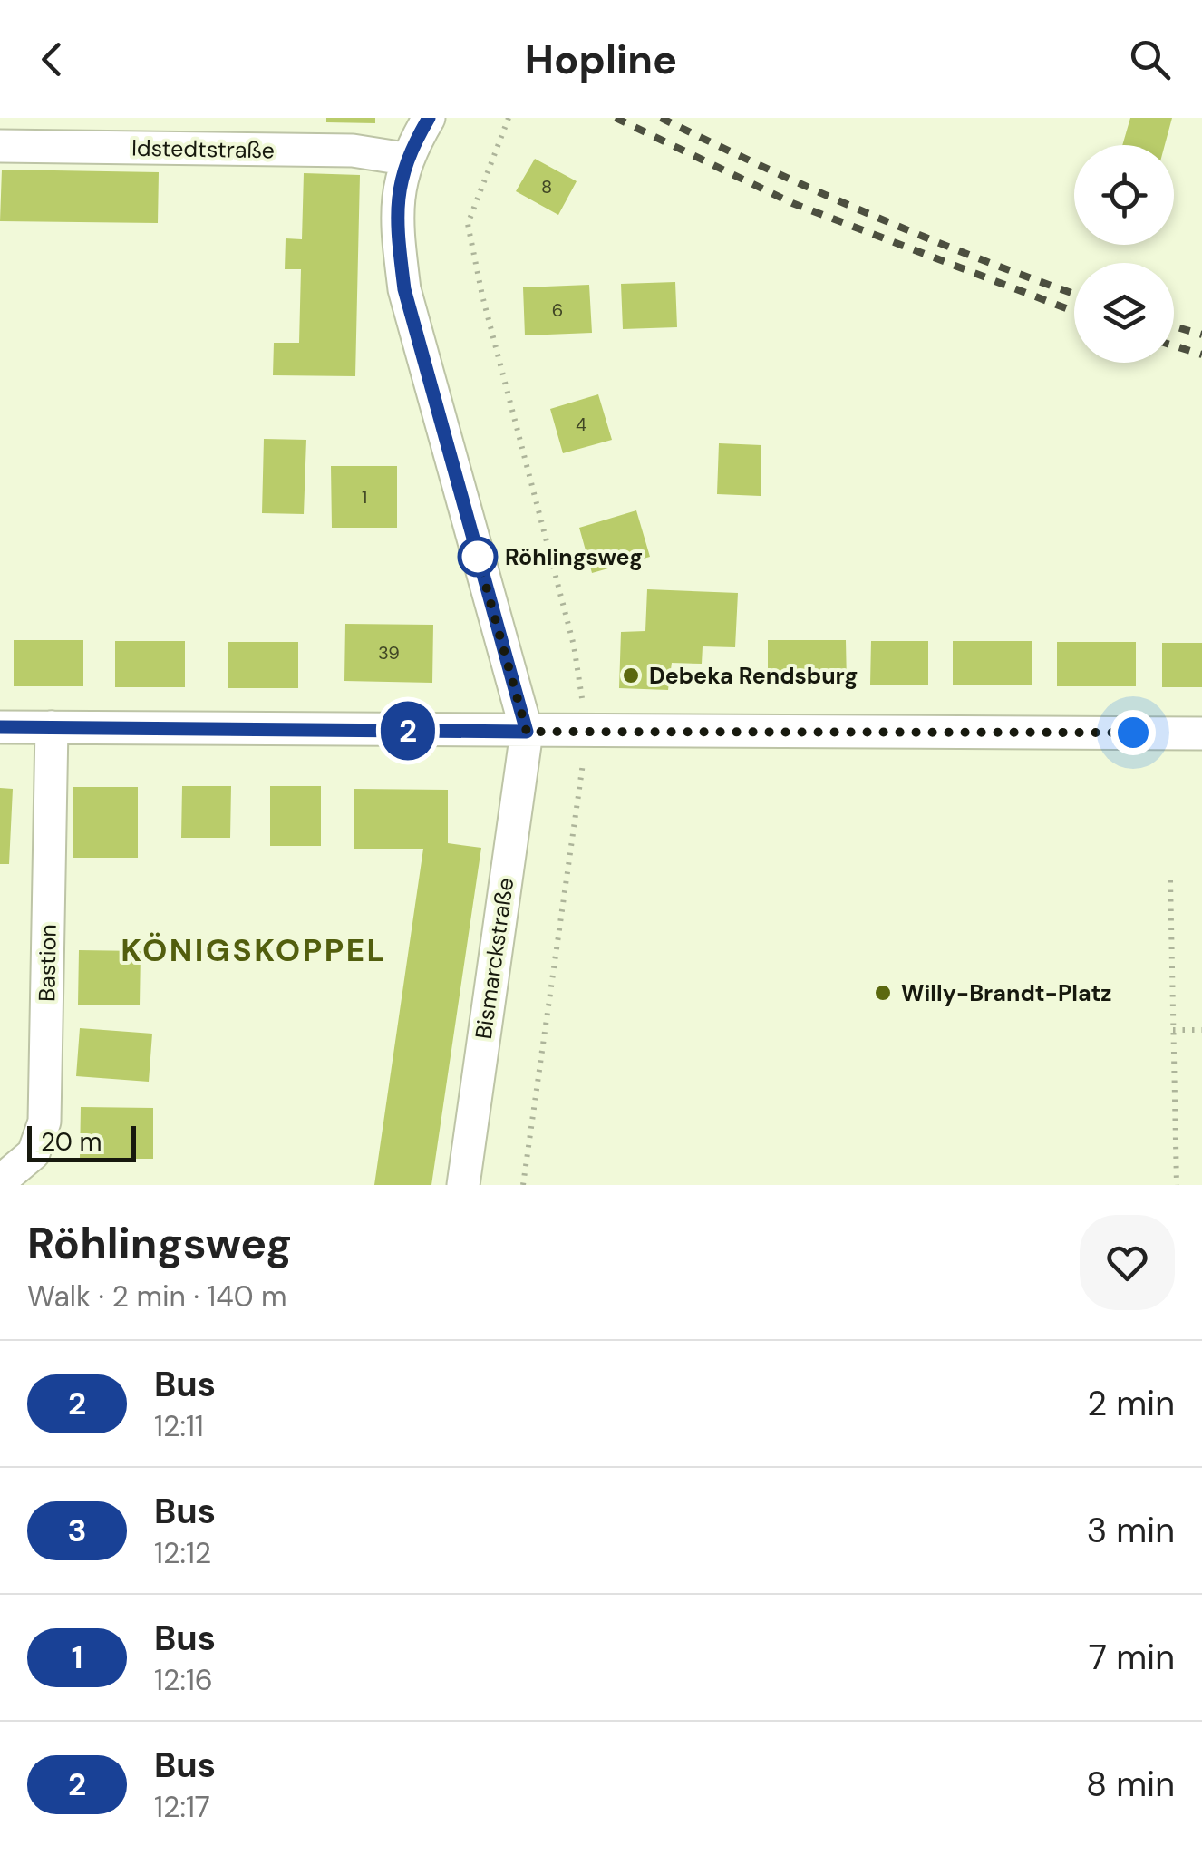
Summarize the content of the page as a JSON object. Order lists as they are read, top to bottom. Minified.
{"streets":{"street":["Idstedtstraße","Bismarckstraße","Bastion"]},"districts":["KÖNIGSKOPPEL"],"places":["Röhlingsweg","Debeka Rendsburg","Willy-Brandt-Platz"],"lines":["bus line 2"],"house_numbers":["8","6","4","1","39"],"scale_bar":"20 m","page":{"header":"Hopline","on_map":"2","scale":"20 m","heading":["Röhlingsweg","Walk · 2 min · 140 m"],"list":[{"mark":"2","name":"Bus","note":"12:11","value":"2 min"},{"mark":"3","name":"Bus","note":"12:12","value":"3 min"},{"mark":"1","name":"Bus","note":"12:16","value":"7 min"},{"mark":"2","name":"Bus","note":"12:17","value":"8 min"}]}}
